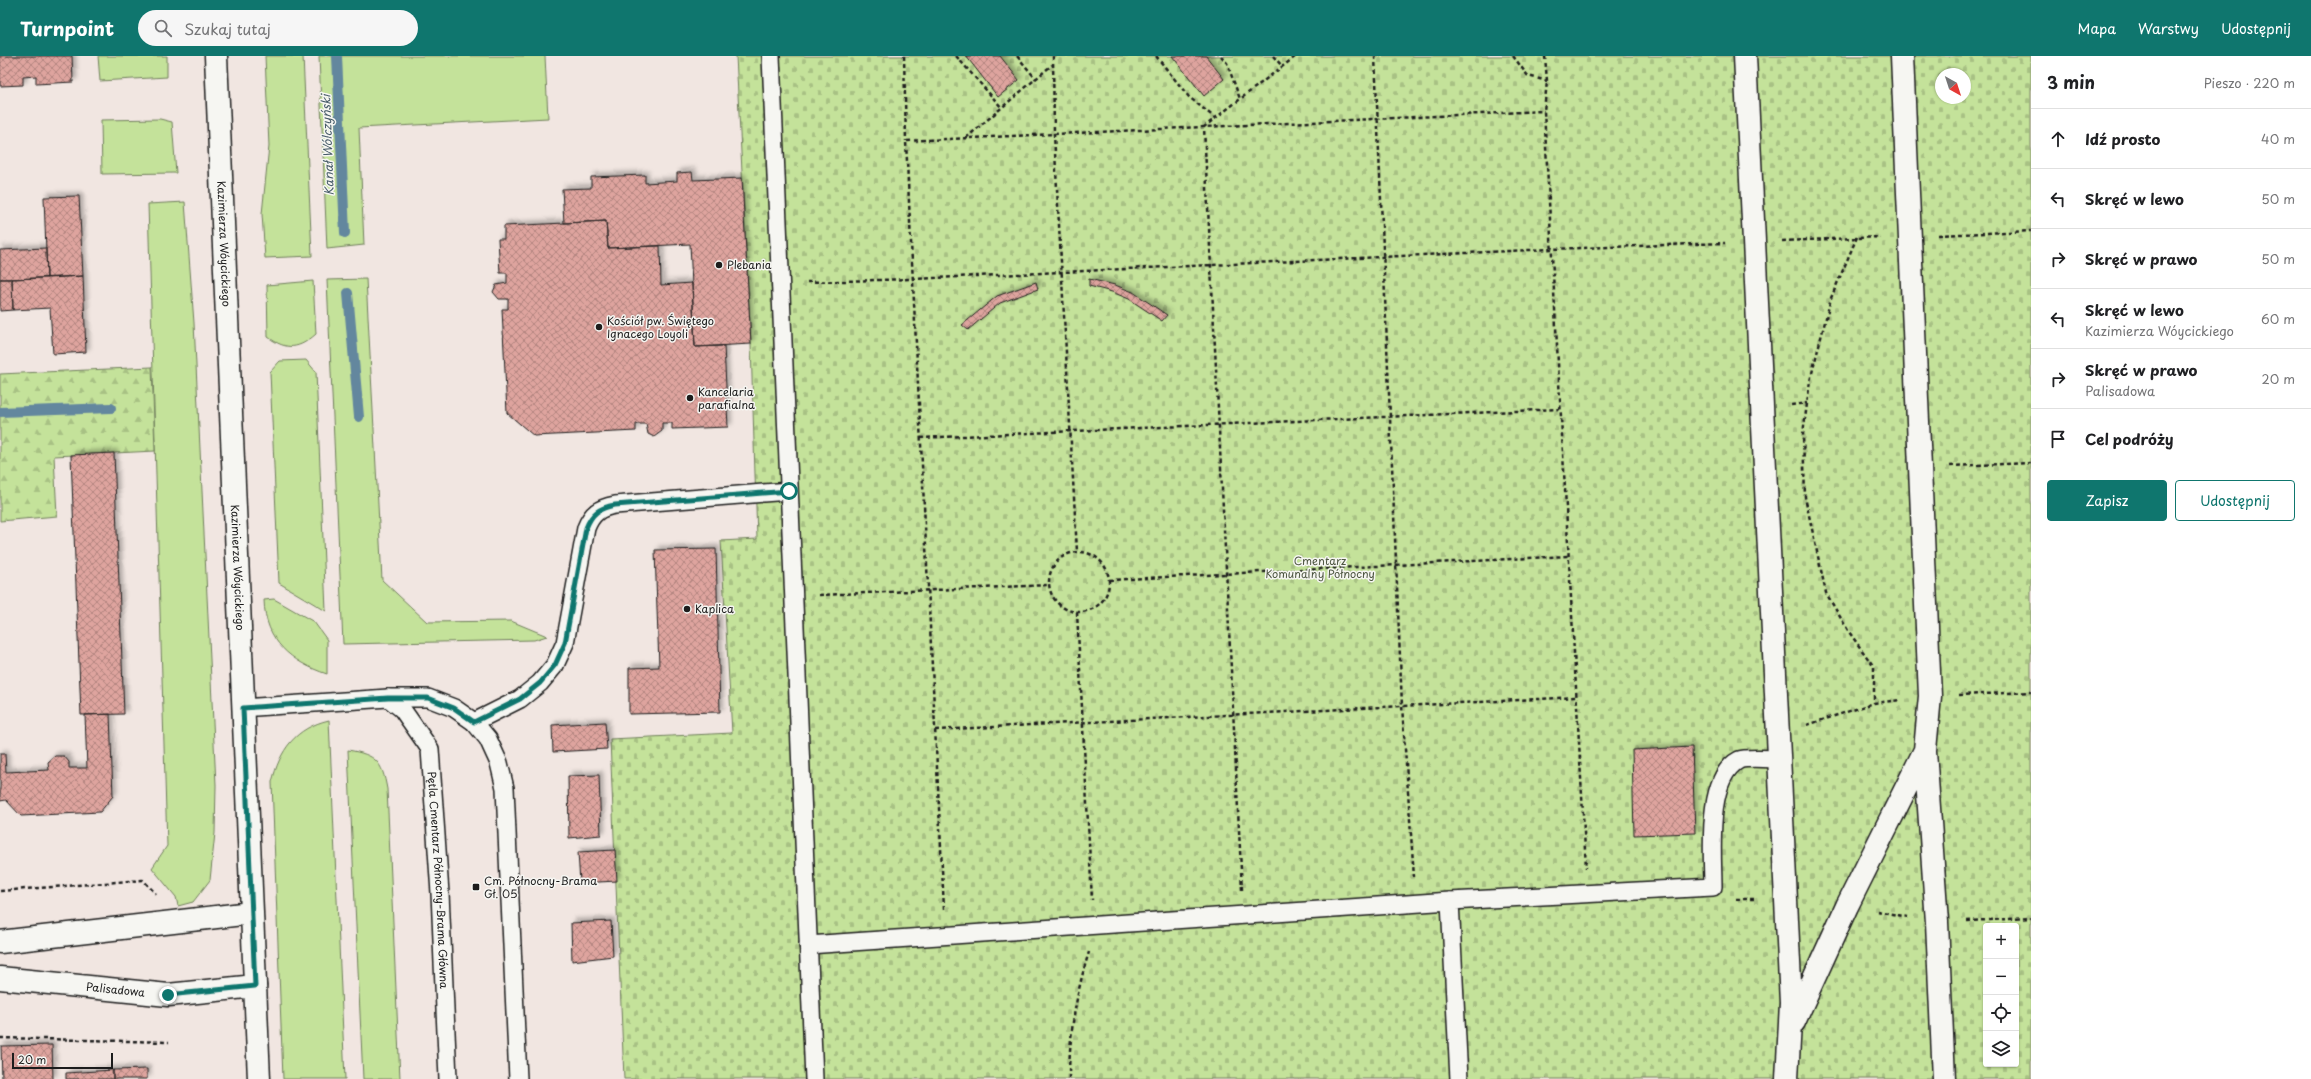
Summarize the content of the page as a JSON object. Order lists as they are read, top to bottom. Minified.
{"streets":{"street":["Kazimierza Wóycickiego","Palisadowa"],"lane":["Pętla Cmentarz Północny-Brama Główna"]},"crossings":[["Kazimierza Wóycickiego","Palisadowa"]],"water":["Kanał Wólczyński"],"parks":["Cmentarz Komunalny Północny"],"places":{"other":["Plebania","Kościół pw. Świętego Ignacego Loyoli","Kancelaria parafialna","Kaplica"],"transit":["Cm. Północny-Brama Gł. 05"]},"scale_bar":"20 m","north":"bottom right","page":{"header":"Turnpoint","search":"Szukaj tutaj","nav":["Mapa","Warstwy","Udostępnij"],"heading":["3 min","Pieszo · 220 m"],"list":[["Idź prosto","40 m"],["Skręć w lewo","50 m"],["Skręć w prawo","50 m"],["Skręć w lewo","Kazimierza Wóycickiego","60 m"],["Skręć w prawo","Palisadowa","20 m"],"Cel podróży"],"buttons":["Zapisz","Udostępnij"],"map_buttons":["+","−"],"scale":"20 m"}}
